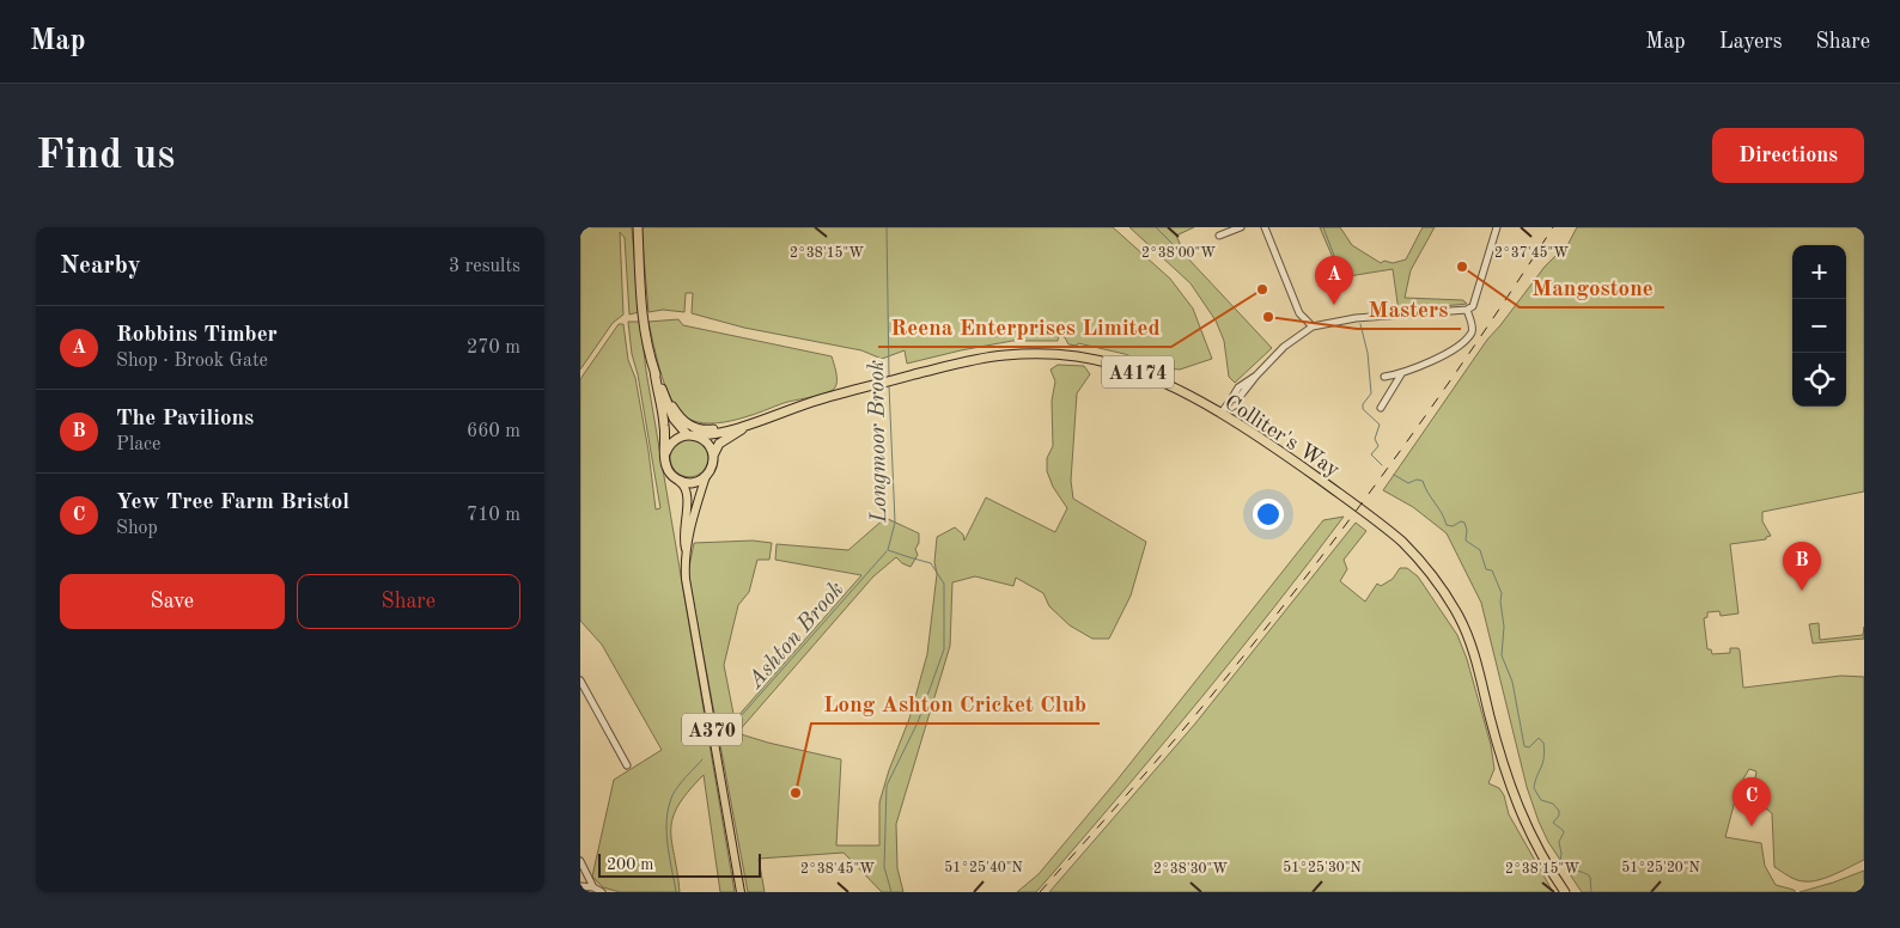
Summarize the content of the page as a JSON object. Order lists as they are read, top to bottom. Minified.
{"streets":{"highway":["A4174","Colliter's Way"],"main road":["A370"]},"crossings":[["A4174","Colliter's Way"],["Colliter's Way","A370"]],"water":["Longmoor Brook","Ashton Brook"],"places":["Mangostone","Reena Enterprises Limited","Masters","Long Ashton Cricket Club"],"scale_bar":"200 m","page":{"header":"Map","nav":["Map","Layers","Share"],"buttons":["Directions",["Save","Share"]],"title":"Find us","heading":["Nearby","3 results"],"map_buttons":["+","−"],"pins":["A","B","C"],"list":[{"mark":"A","name":"Robbins Timber","note":"Shop · Brook Gate","value":"270 m"},{"mark":"B","name":"The Pavilions","note":"Place","value":"660 m"},{"mark":"C","name":"Yew Tree Farm Bristol","note":"Shop","value":"710 m"}],"scale":"200 m"},"coordinates":["2°38'15\"W","2°38'00\"W","2°37'45\"W","51°25'40\"N","51°25'30\"N","51°25'20\"N","2°38'45\"W","2°38'30\"W"]}
